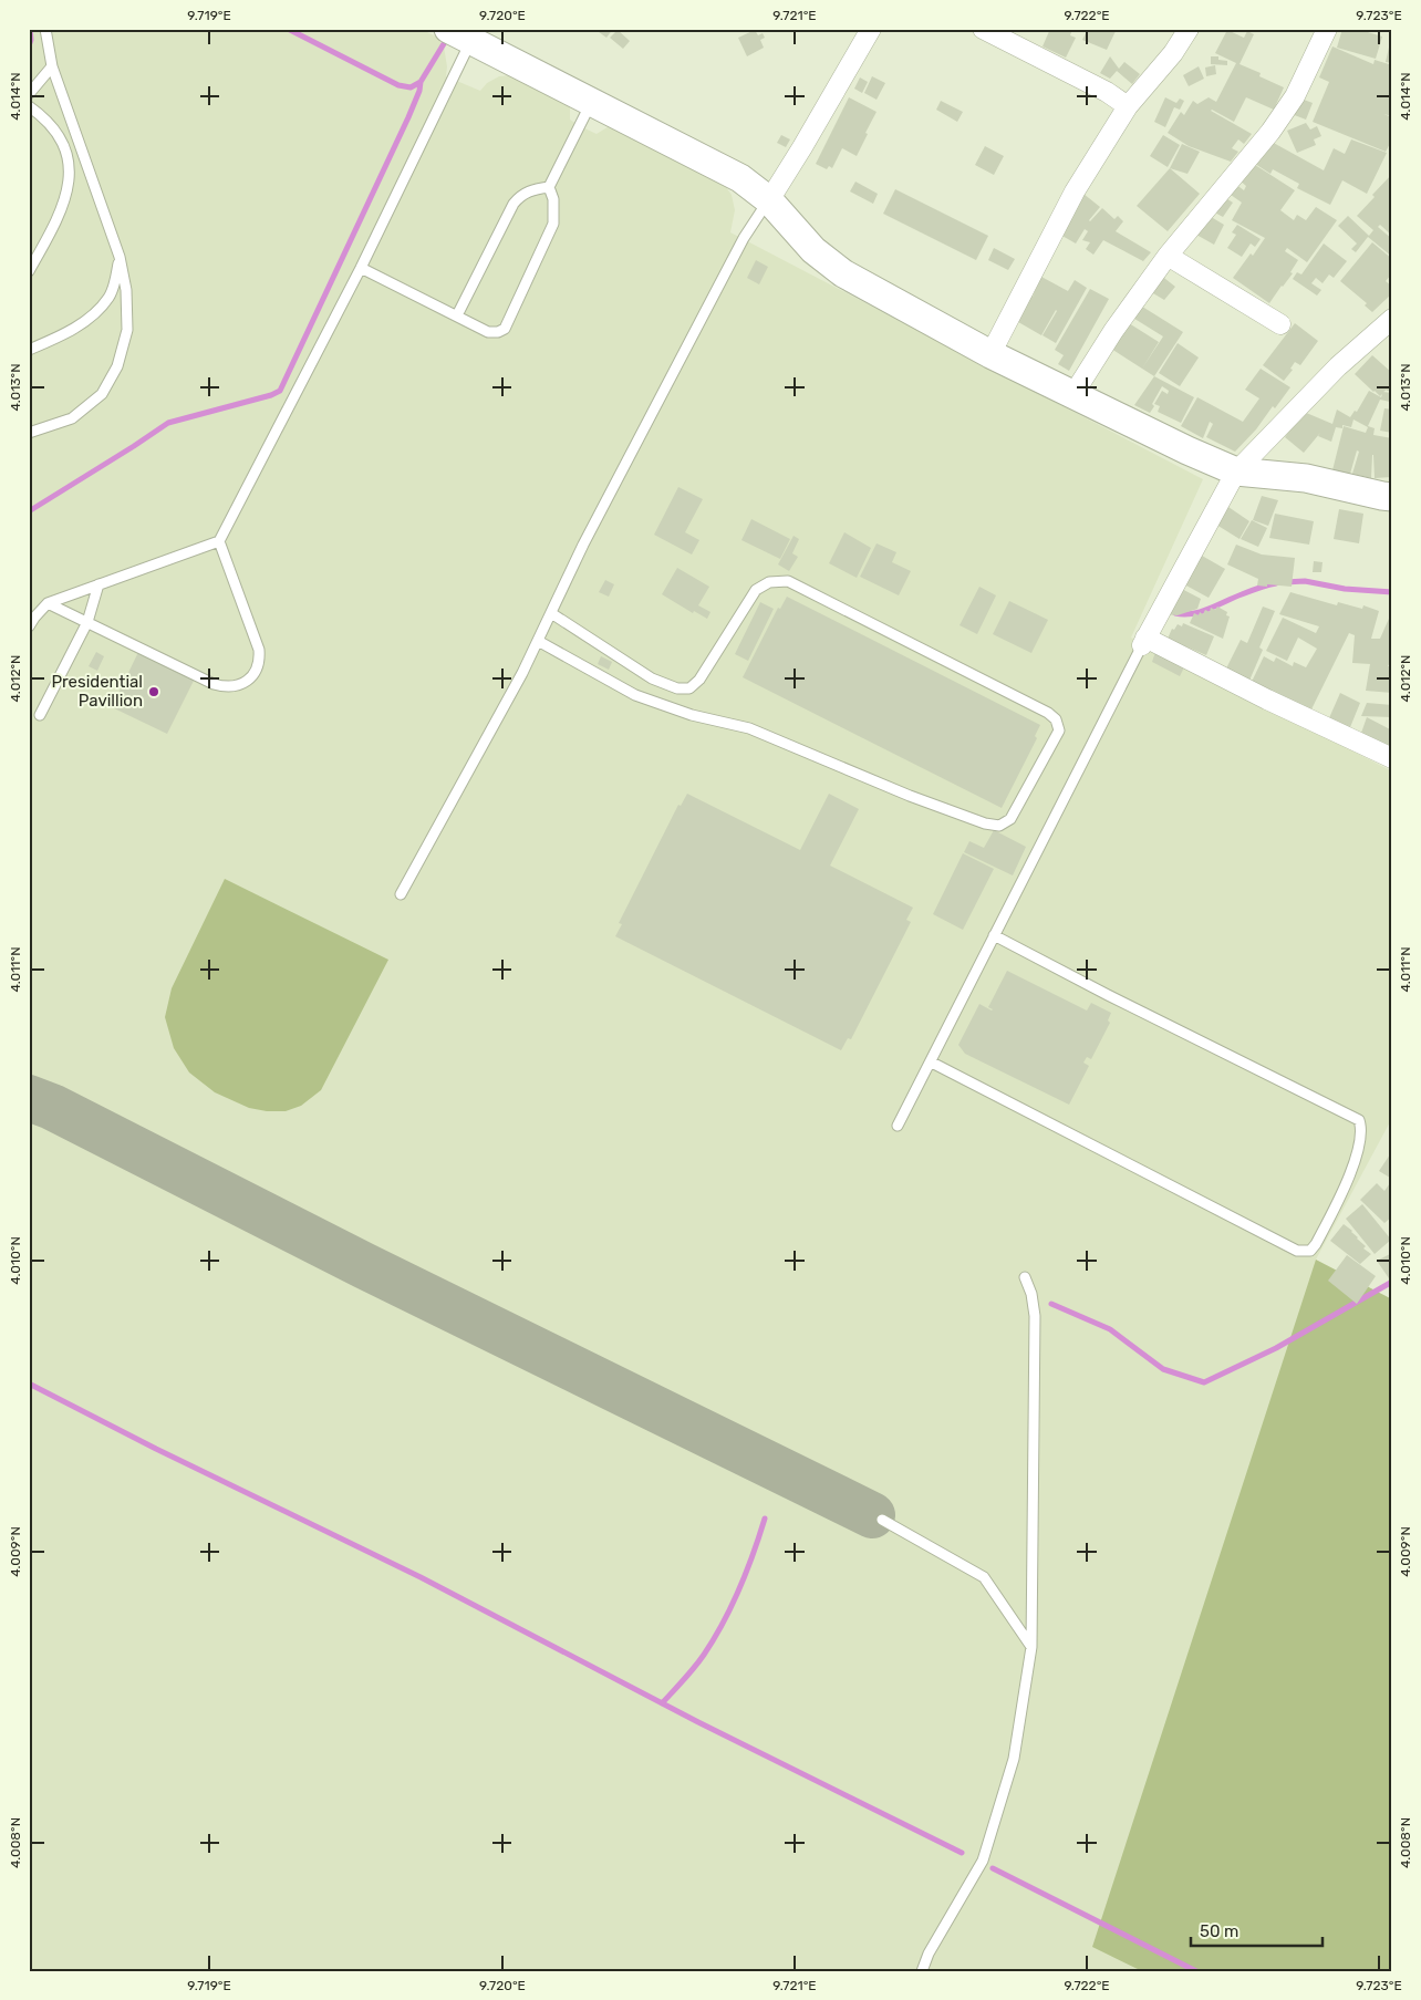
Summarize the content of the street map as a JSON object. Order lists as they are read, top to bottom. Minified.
{"places":["Presidential Pavillion"],"scale_bar":"50 m","coordinates":["9.719°E","9.720°E","9.721°E","9.722°E","9.723°E","4.014°N","4.013°N","4.012°N","4.011°N","4.010°N","4.009°N","4.008°N"]}
